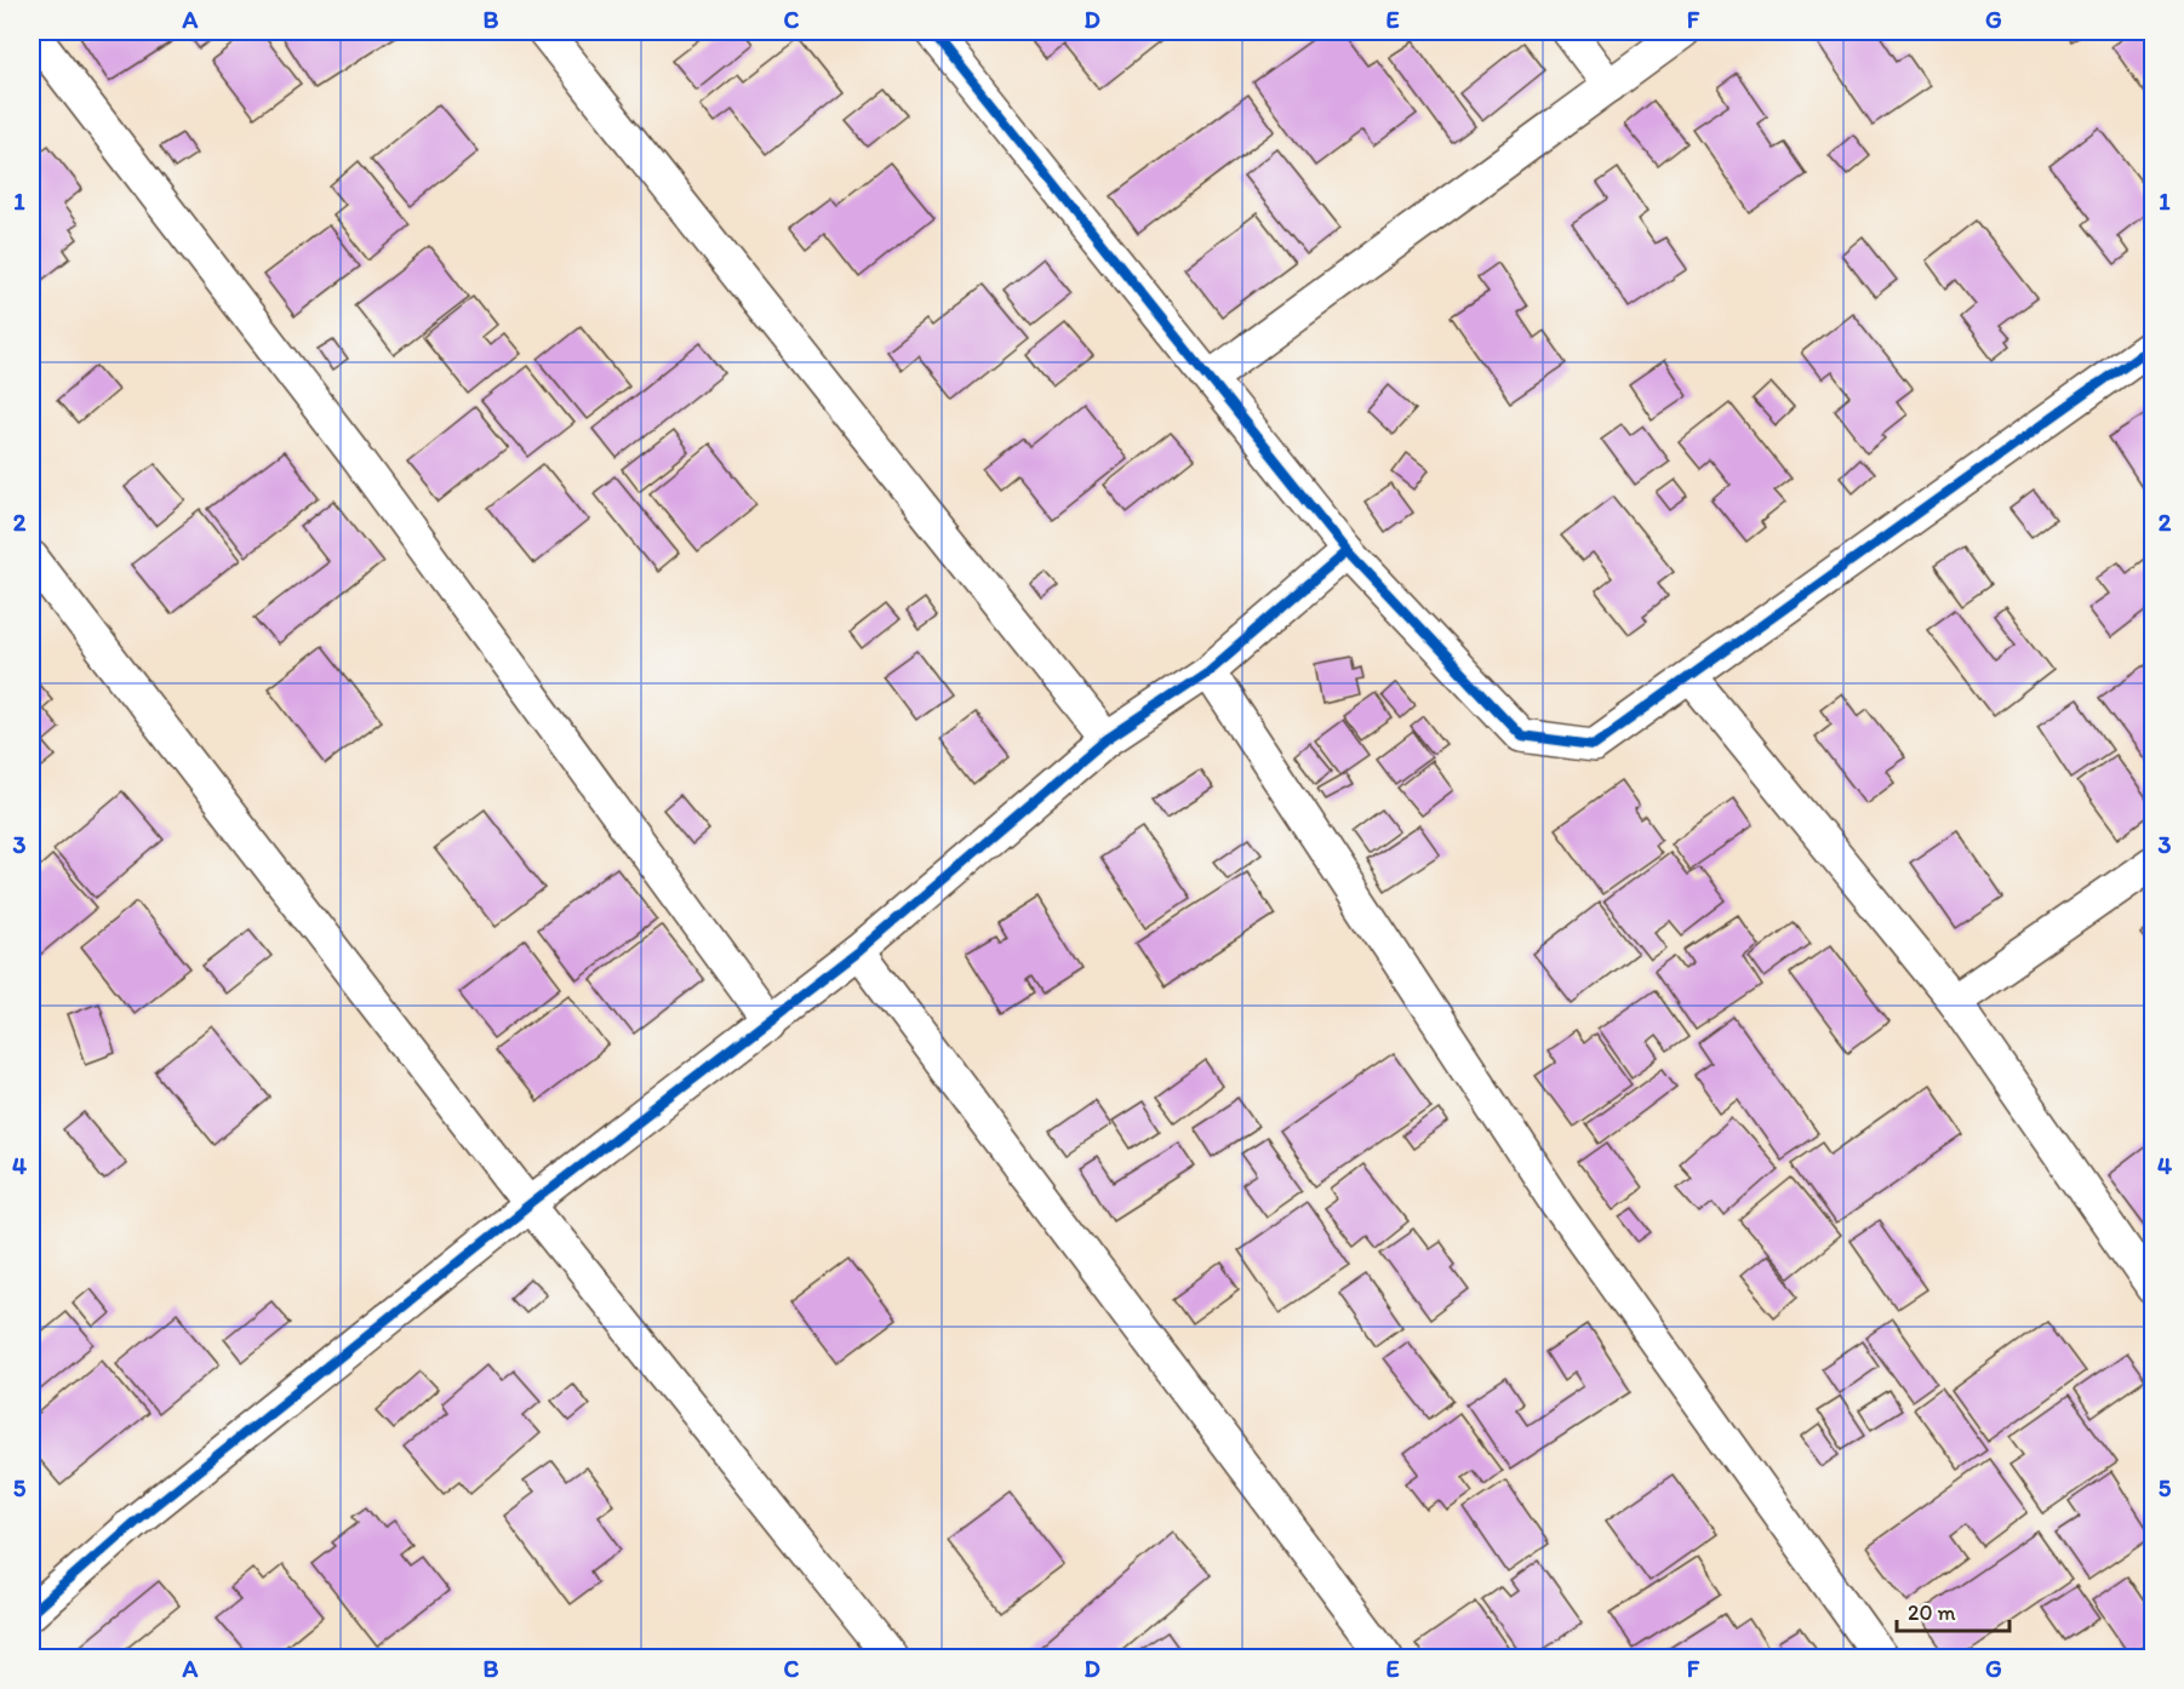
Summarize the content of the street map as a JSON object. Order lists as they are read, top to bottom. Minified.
{"scale_bar":"20 m","grid":{"columns":["A","B","C","D","E","F","G"],"rows":["1","2","3","4","5"]}}
